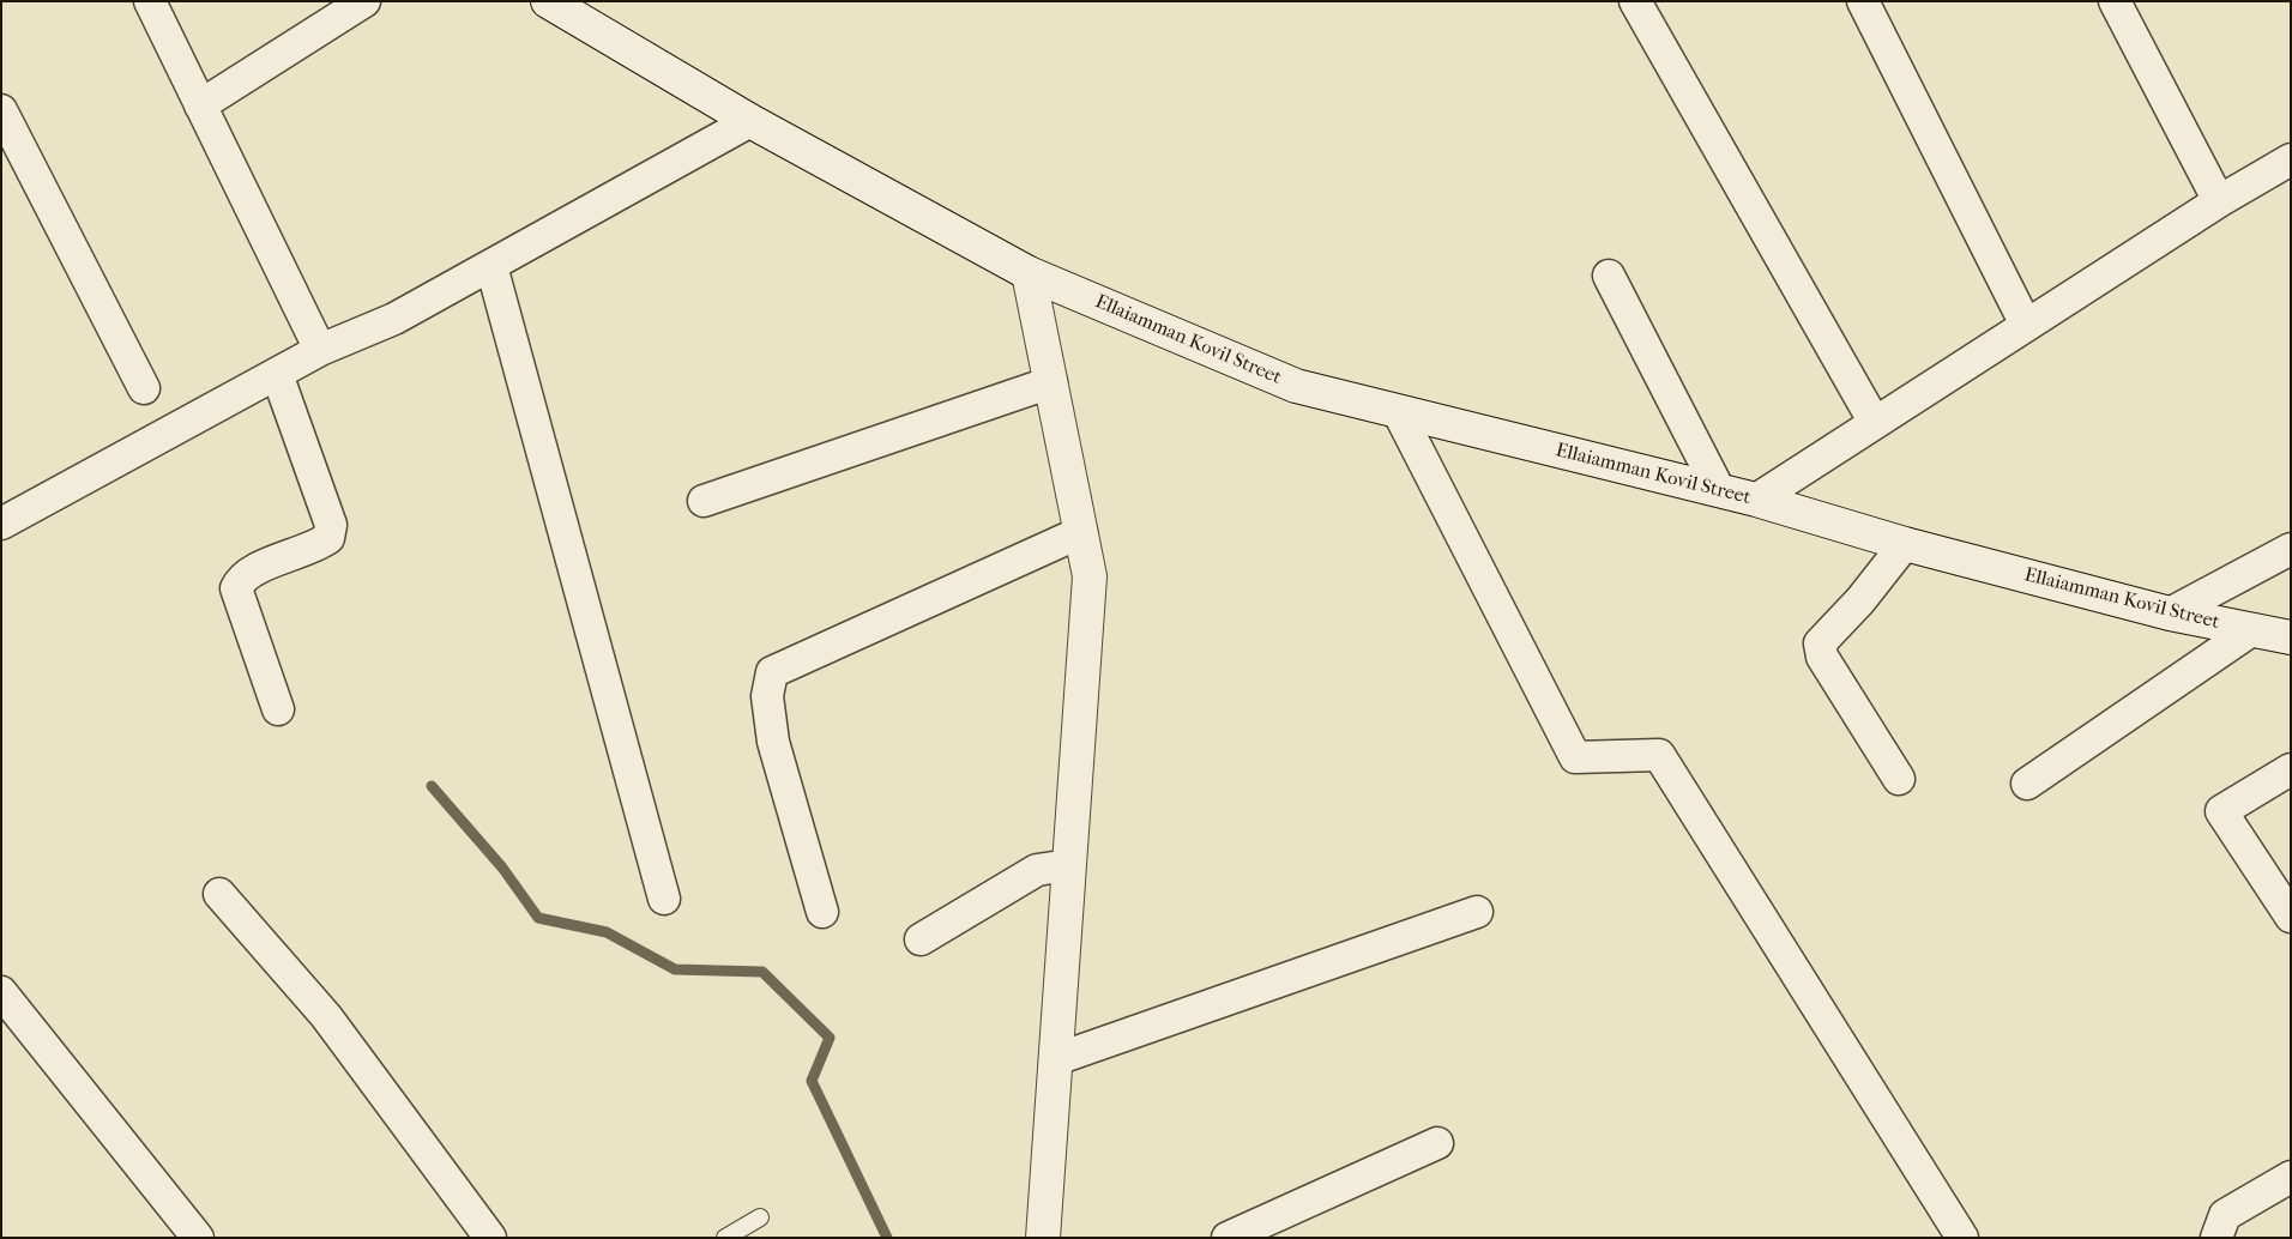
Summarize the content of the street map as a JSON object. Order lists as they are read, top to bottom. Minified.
{"streets":{"main road":["Ellaiamman Kovil Street"]}}
